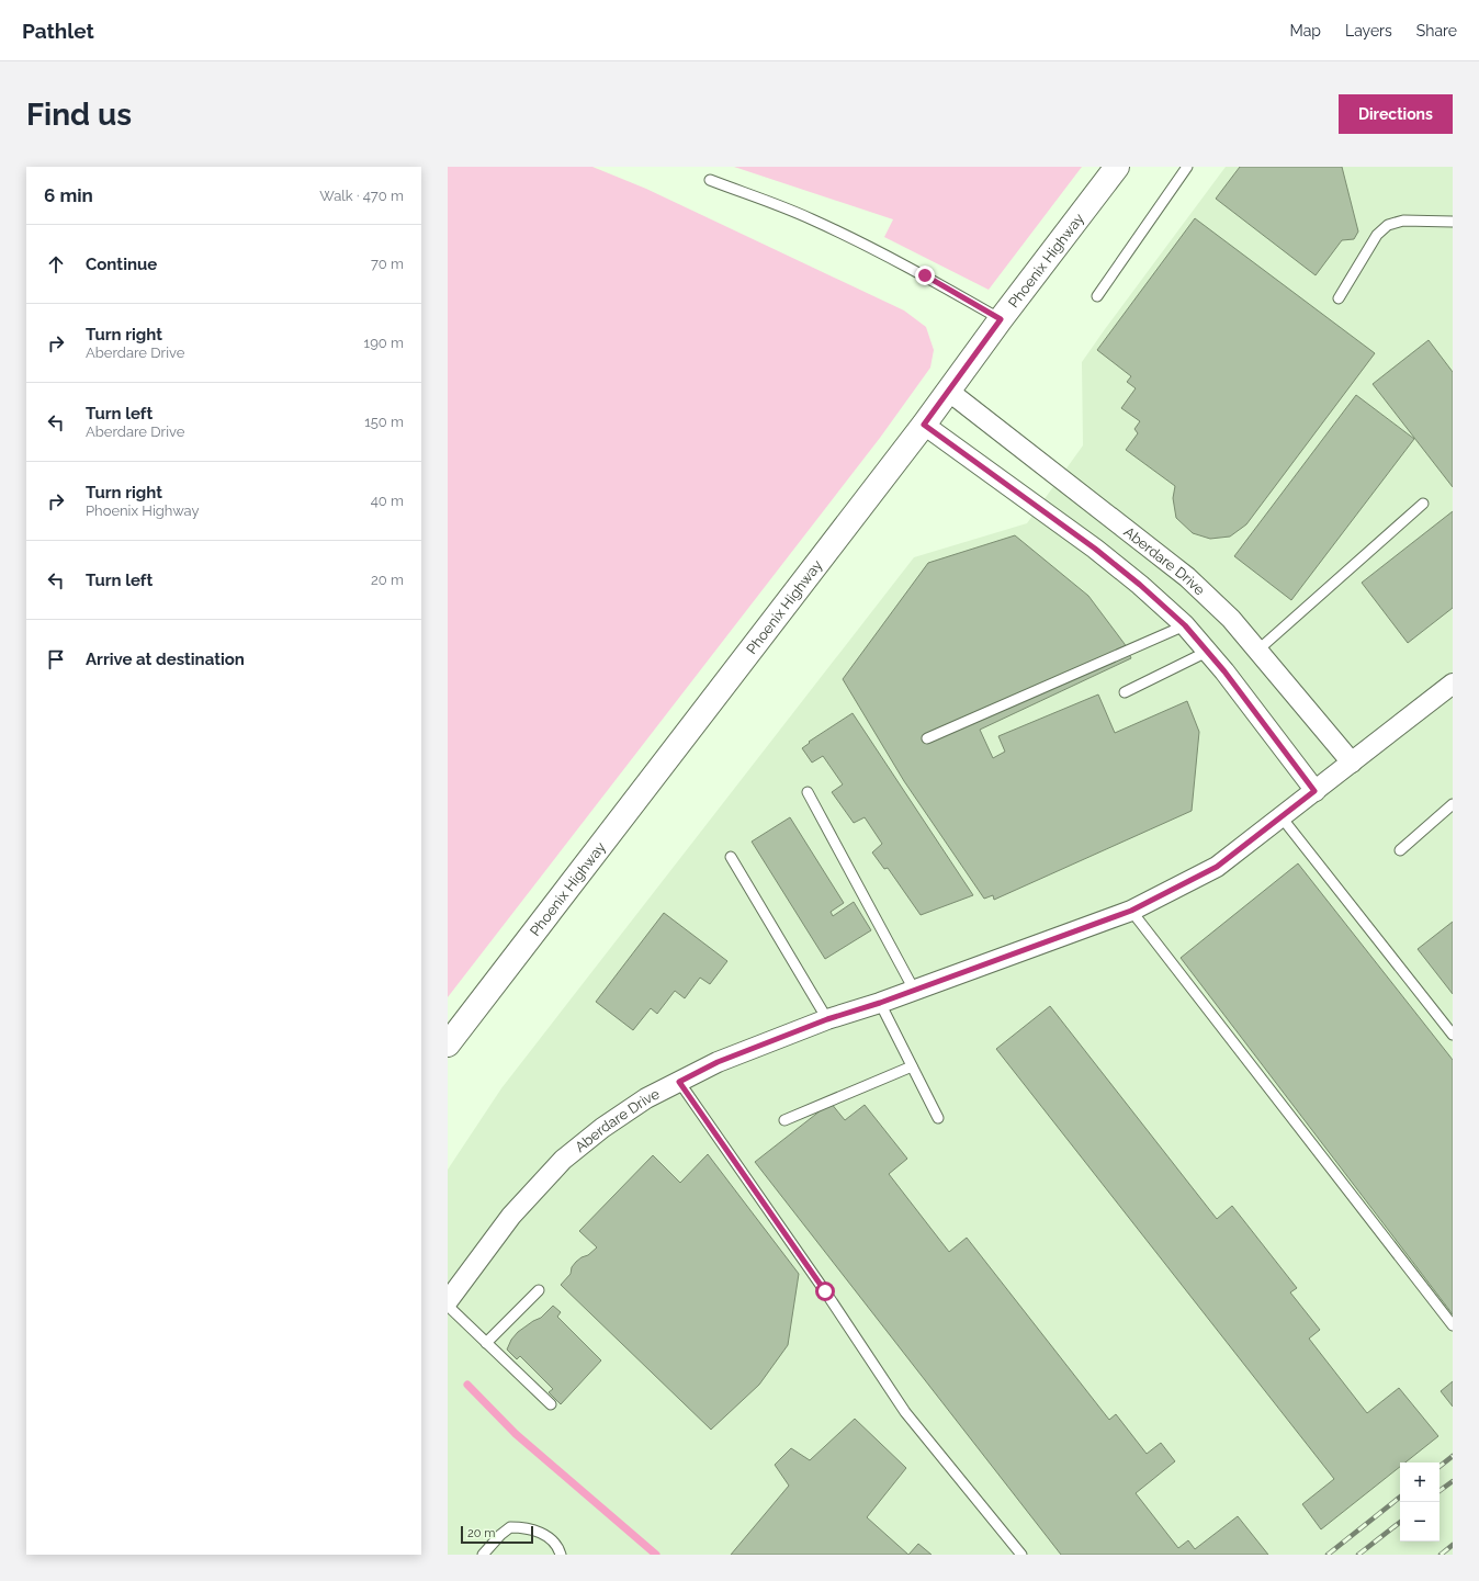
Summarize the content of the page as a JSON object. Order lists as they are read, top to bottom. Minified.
{"streets":{"main road":["Phoenix Highway"],"street":["Aberdare Drive"]},"crossings":[["Phoenix Highway","Aberdare Drive"]],"scale_bar":"20 m","page":{"header":"Pathlet","nav":["Map","Layers","Share"],"buttons":"Directions","title":"Find us","heading":["6 min","Walk · 470 m"],"list":[["Continue","70 m"],["Turn right","Aberdare Drive","190 m"],["Turn left","Aberdare Drive","150 m"],["Turn right","Phoenix Highway","40 m"],["Turn left","20 m"],"Arrive at destination"],"map_buttons":["+","−"],"scale":"20 m"}}
